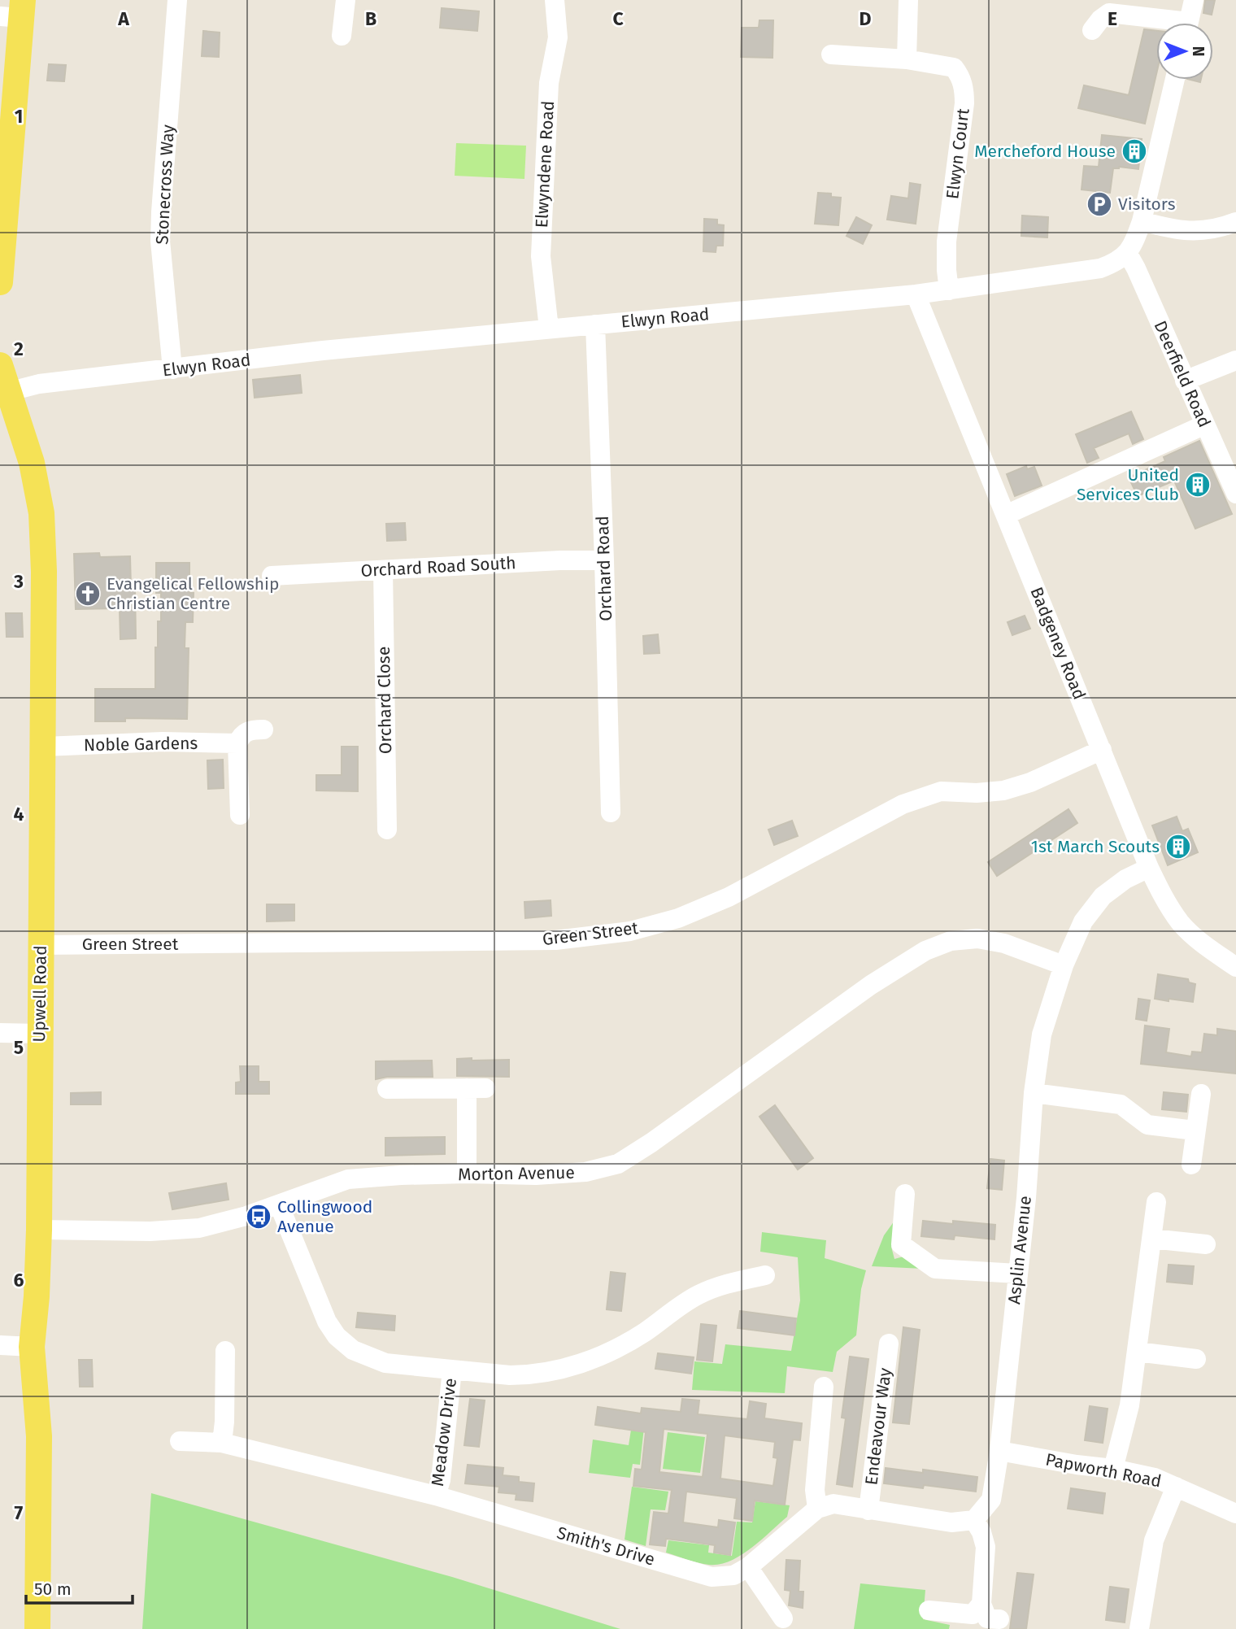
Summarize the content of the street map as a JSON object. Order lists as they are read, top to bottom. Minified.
{"streets":{"main road":["Upwell Road"],"street":["Elwyn Court","Elwyndene Road","Stonecross Way","Elwyn Road","Deerfield Road","Orchard Road South","Orchard Road","Badgeney Road","Orchard Close","Noble Gardens","Green Street","Morton Avenue","Asplin Avenue","Endeavour Way","Meadow Drive","Papworth Road","Smith's Drive"]},"crossings":[["Elwyn Court","Elwyn Road"],["Elwyndene Road","Elwyn Road"],["Stonecross Way","Elwyn Road"],["Elwyn Road","Deerfield Road"],["Elwyn Road","Orchard Road"],["Elwyn Road","Badgeney Road"],["Elwyn Road","Upwell Road"],["Orchard Road South","Orchard Road"],["Orchard Road South","Orchard Close"],["Badgeney Road","Green Street"],["Badgeney Road","Asplin Avenue"],["Noble Gardens","Upwell Road"],["Green Street","Upwell Road"],["Upwell Road","Morton Avenue"],["Morton Avenue","Asplin Avenue"],["Asplin Avenue","Papworth Road"],["Meadow Drive","Smith's Drive"]],"places":{"building":["Mercheford House","United Services Club","1st March Scouts"],"parking":["Visitors"],"church":["Evangelical Fellowship Christian Centre"],"bus stop":["Collingwood Avenue"]},"scale_bar":"50 m","north":"right","grid":{"columns":["A","B","C","D","E"],"rows":["1","2","3","4","5","6","7"]}}
